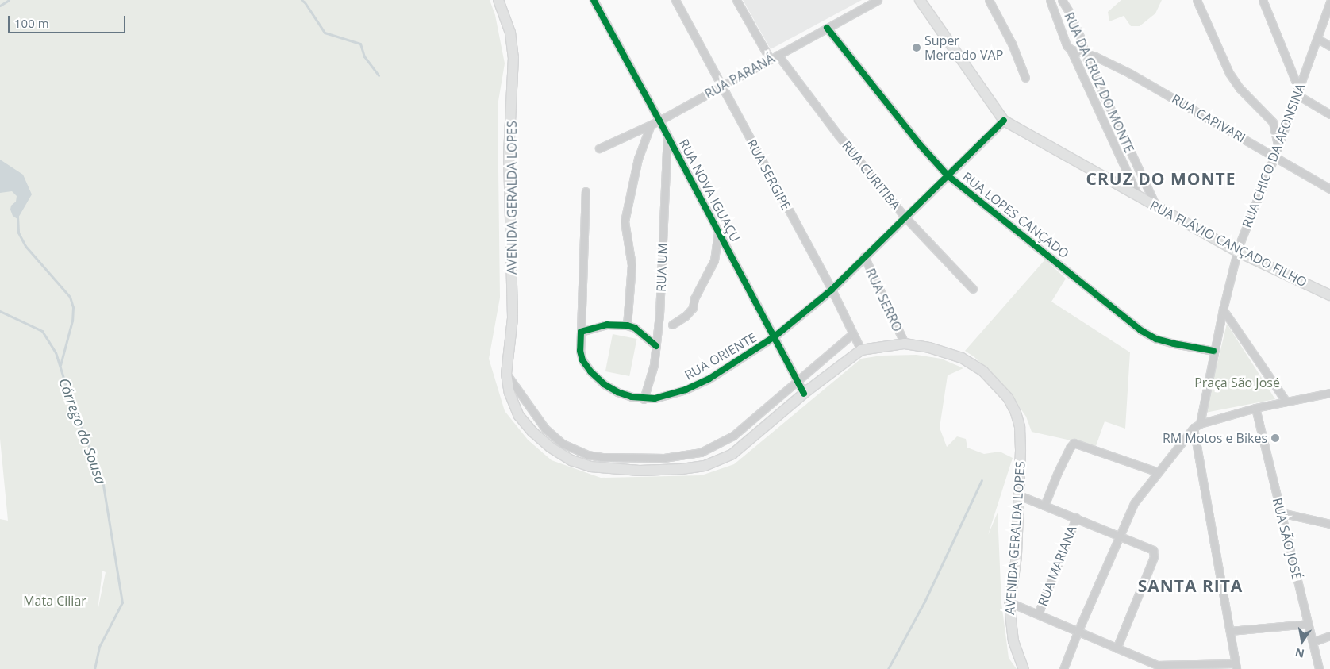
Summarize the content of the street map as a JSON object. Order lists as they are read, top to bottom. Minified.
{"streets":{"main road":["AVENIDA GERALDA LOPES","RUA FLÁVIO CANÇADO FILHO"],"street":["RUA PARANÁ","RUA DA CRUZ DO MONTE","RUA CAPIVARI","RUA CHICO DA AFONSINA","RUA SERGIPE","RUA CURITIBA","RUA NOVA IGUAÇU","RUA LOPES CANÇADO","RUA UM","RUA SERRO","RUA ORIENTE","RUA SÃO JOSÉ","RUA MARIANA"]},"crossings":[["RUA PARANÁ","RUA SERGIPE"],["RUA PARANÁ","RUA CURITIBA"],["RUA PARANÁ","RUA NOVA IGUAÇU"],["RUA PARANÁ","RUA LOPES CANÇADO"],["RUA DA CRUZ DO MONTE","RUA CAPIVARI"],["RUA DA CRUZ DO MONTE","RUA FLÁVIO CANÇADO FILHO"],["RUA CAPIVARI","RUA CHICO DA AFONSINA"],["RUA CHICO DA AFONSINA","RUA FLÁVIO CANÇADO FILHO"],["RUA SERGIPE","AVENIDA GERALDA LOPES"],["RUA SERGIPE","RUA ORIENTE"],["RUA CURITIBA","RUA ORIENTE"],["RUA NOVA IGUAÇU","AVENIDA GERALDA LOPES"],["RUA NOVA IGUAÇU","RUA UM"],["RUA NOVA IGUAÇU","RUA ORIENTE"],["AVENIDA GERALDA LOPES","RUA SERRO"],["RUA LOPES CANÇADO","RUA ORIENTE"],["RUA FLÁVIO CANÇADO FILHO","RUA ORIENTE"],["RUA UM","RUA ORIENTE"],["RUA SERRO","RUA ORIENTE"]],"districts":["CRUZ DO MONTE","SANTA RITA"],"water":["Córrego do Sousa"],"parks":["Praça São José","Mata Ciliar"],"places":["Super Mercado VAP","RM Motos e Bikes"],"scale_bar":"100 m","north":"bottom"}
